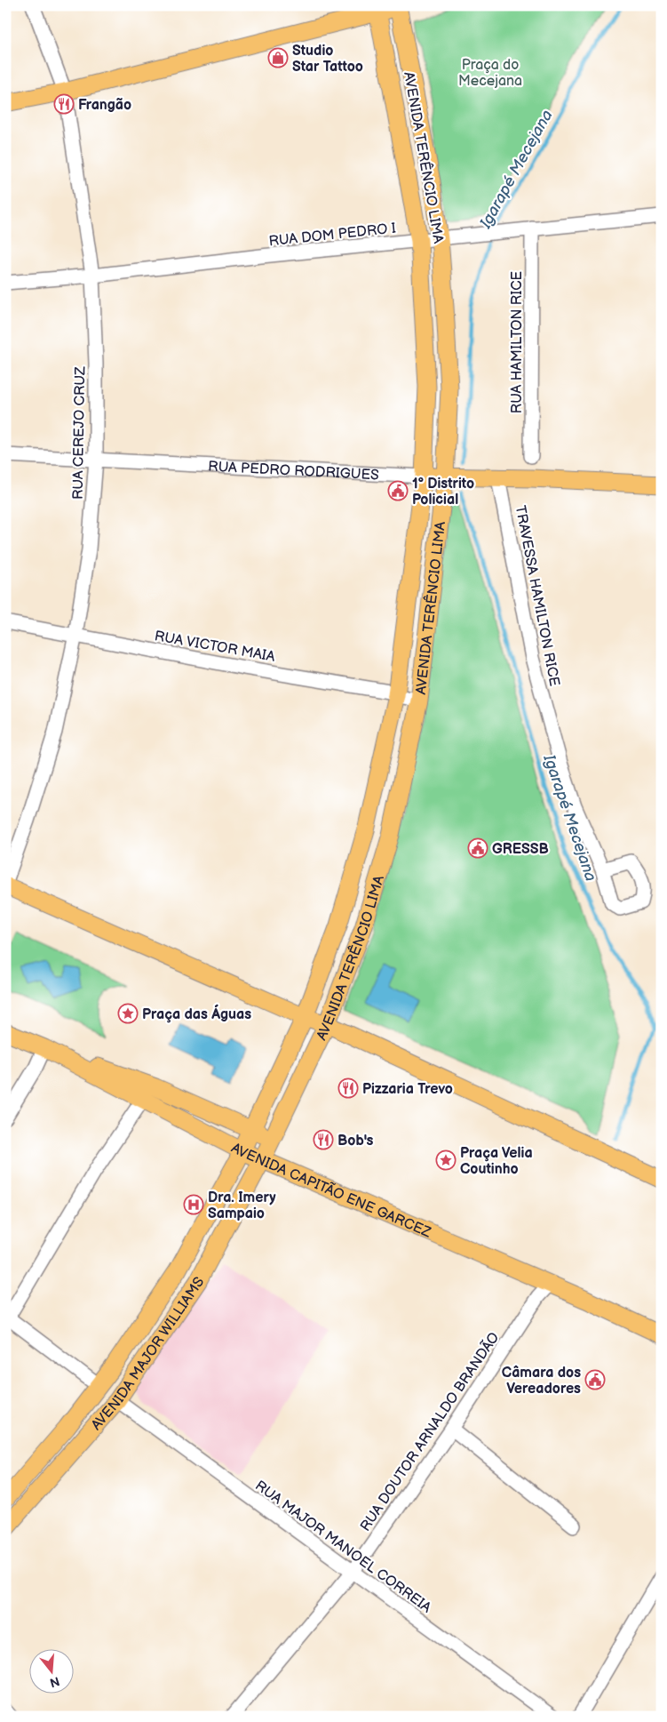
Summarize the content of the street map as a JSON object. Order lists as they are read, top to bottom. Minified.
{"streets":{"main road":["AVENIDA TERÊNCIO LIMA","RUA PEDRO RODRIGUES","AVENIDA CAPITÃO ENE GARCEZ","AVENIDA MAJOR WILLIAMS"],"street":["RUA DOM PEDRO I","RUA HAMILTON RICE","RUA CEREJO CRUZ","TRAVESSA HAMILTON RICE","RUA VICTOR MAIA","RUA DOUTOR ARNALDO BRANDÃO","RUA MAJOR MANOEL CORREIA"]},"crossings":[["AVENIDA TERÊNCIO LIMA","RUA DOM PEDRO I"],["AVENIDA TERÊNCIO LIMA","RUA PEDRO RODRIGUES"],["AVENIDA TERÊNCIO LIMA","RUA VICTOR MAIA"],["AVENIDA TERÊNCIO LIMA","AVENIDA CAPITÃO ENE GARCEZ"],["AVENIDA TERÊNCIO LIMA","AVENIDA MAJOR WILLIAMS"],["RUA DOM PEDRO I","RUA HAMILTON RICE"],["RUA DOM PEDRO I","RUA CEREJO CRUZ"],["RUA CEREJO CRUZ","RUA PEDRO RODRIGUES"],["RUA CEREJO CRUZ","RUA VICTOR MAIA"],["RUA PEDRO RODRIGUES","TRAVESSA HAMILTON RICE"],["AVENIDA CAPITÃO ENE GARCEZ","AVENIDA MAJOR WILLIAMS"],["AVENIDA CAPITÃO ENE GARCEZ","RUA DOUTOR ARNALDO BRANDÃO"],["AVENIDA MAJOR WILLIAMS","RUA MAJOR MANOEL CORREIA"],["RUA DOUTOR ARNALDO BRANDÃO","RUA MAJOR MANOEL CORREIA"]],"water":["Igarapé Mecejana"],"parks":["Praça do Mecejana"],"places":{"shop":["Studio Star Tattoo"],"restaurant":["Frangão","Pizzaria Trevo","Bob's"],"public building":["1º Distrito Policial","GRESSB","Câmara dos Vereadores"],"place":["Praça das Águas","Praça Velia Coutinho"],"hospital":["Dra. Imery Sampaio"]},"north":"bottom"}
